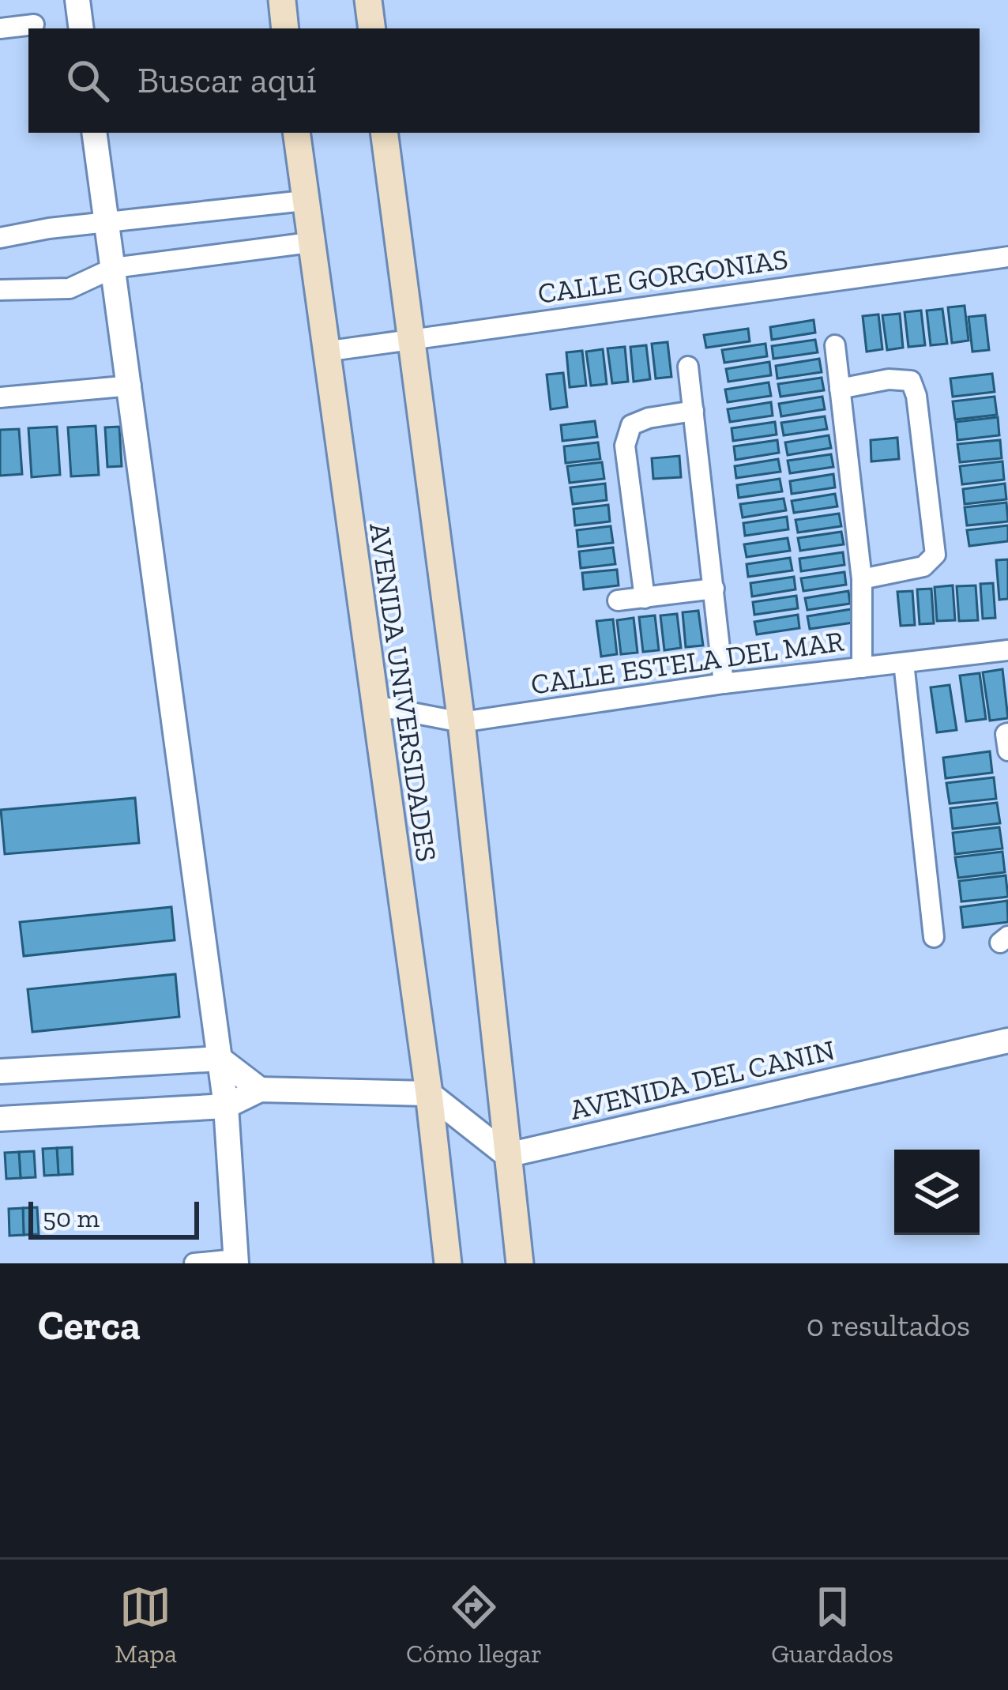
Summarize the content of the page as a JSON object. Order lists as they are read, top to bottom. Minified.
{"streets":{"main road":["AVENIDA UNIVERSIDADES"],"street":["CALLE GORGONIAS","CALLE ESTELA DEL MAR","AVENIDA DEL CANIN"]},"crossings":[["CALLE GORGONIAS","AVENIDA UNIVERSIDADES"],["CALLE ESTELA DEL MAR","AVENIDA UNIVERSIDADES"],["AVENIDA UNIVERSIDADES","AVENIDA DEL CANIN"]],"scale_bar":"50 m","page":{"search":"Buscar aquí","scale":"50 m","heading":["Cerca","0 resultados"],"nav":["Mapa","Cómo llegar","Guardados"]}}
